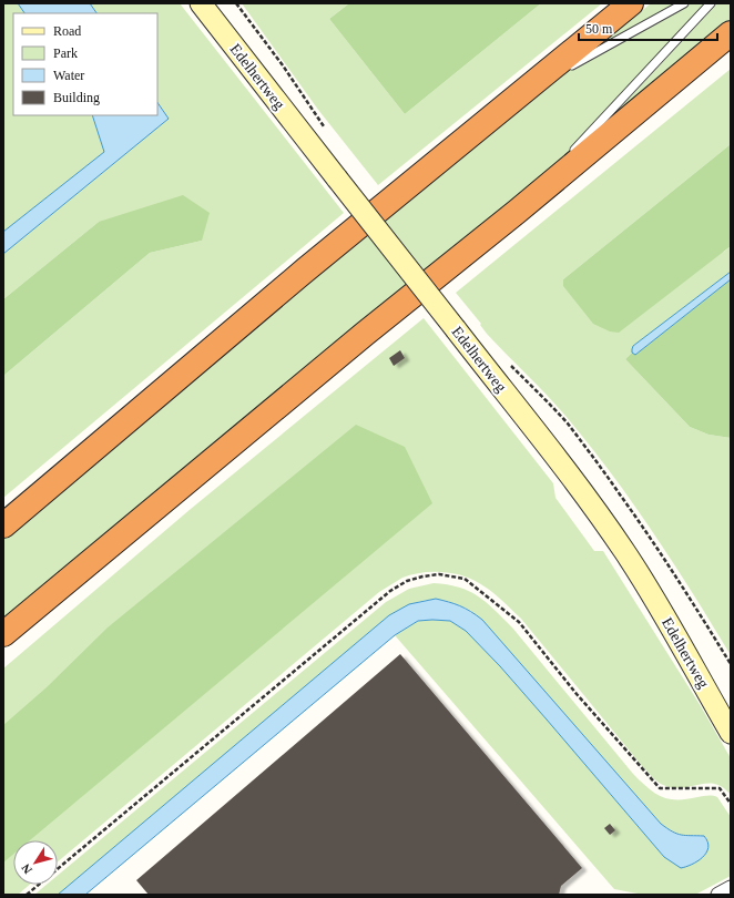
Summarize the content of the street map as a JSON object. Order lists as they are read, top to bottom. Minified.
{"streets":{"street":["Edelhertweg"]},"legend":["Road","Park","Water","Building"],"scale_bar":"50 m","north":"bottom left"}
